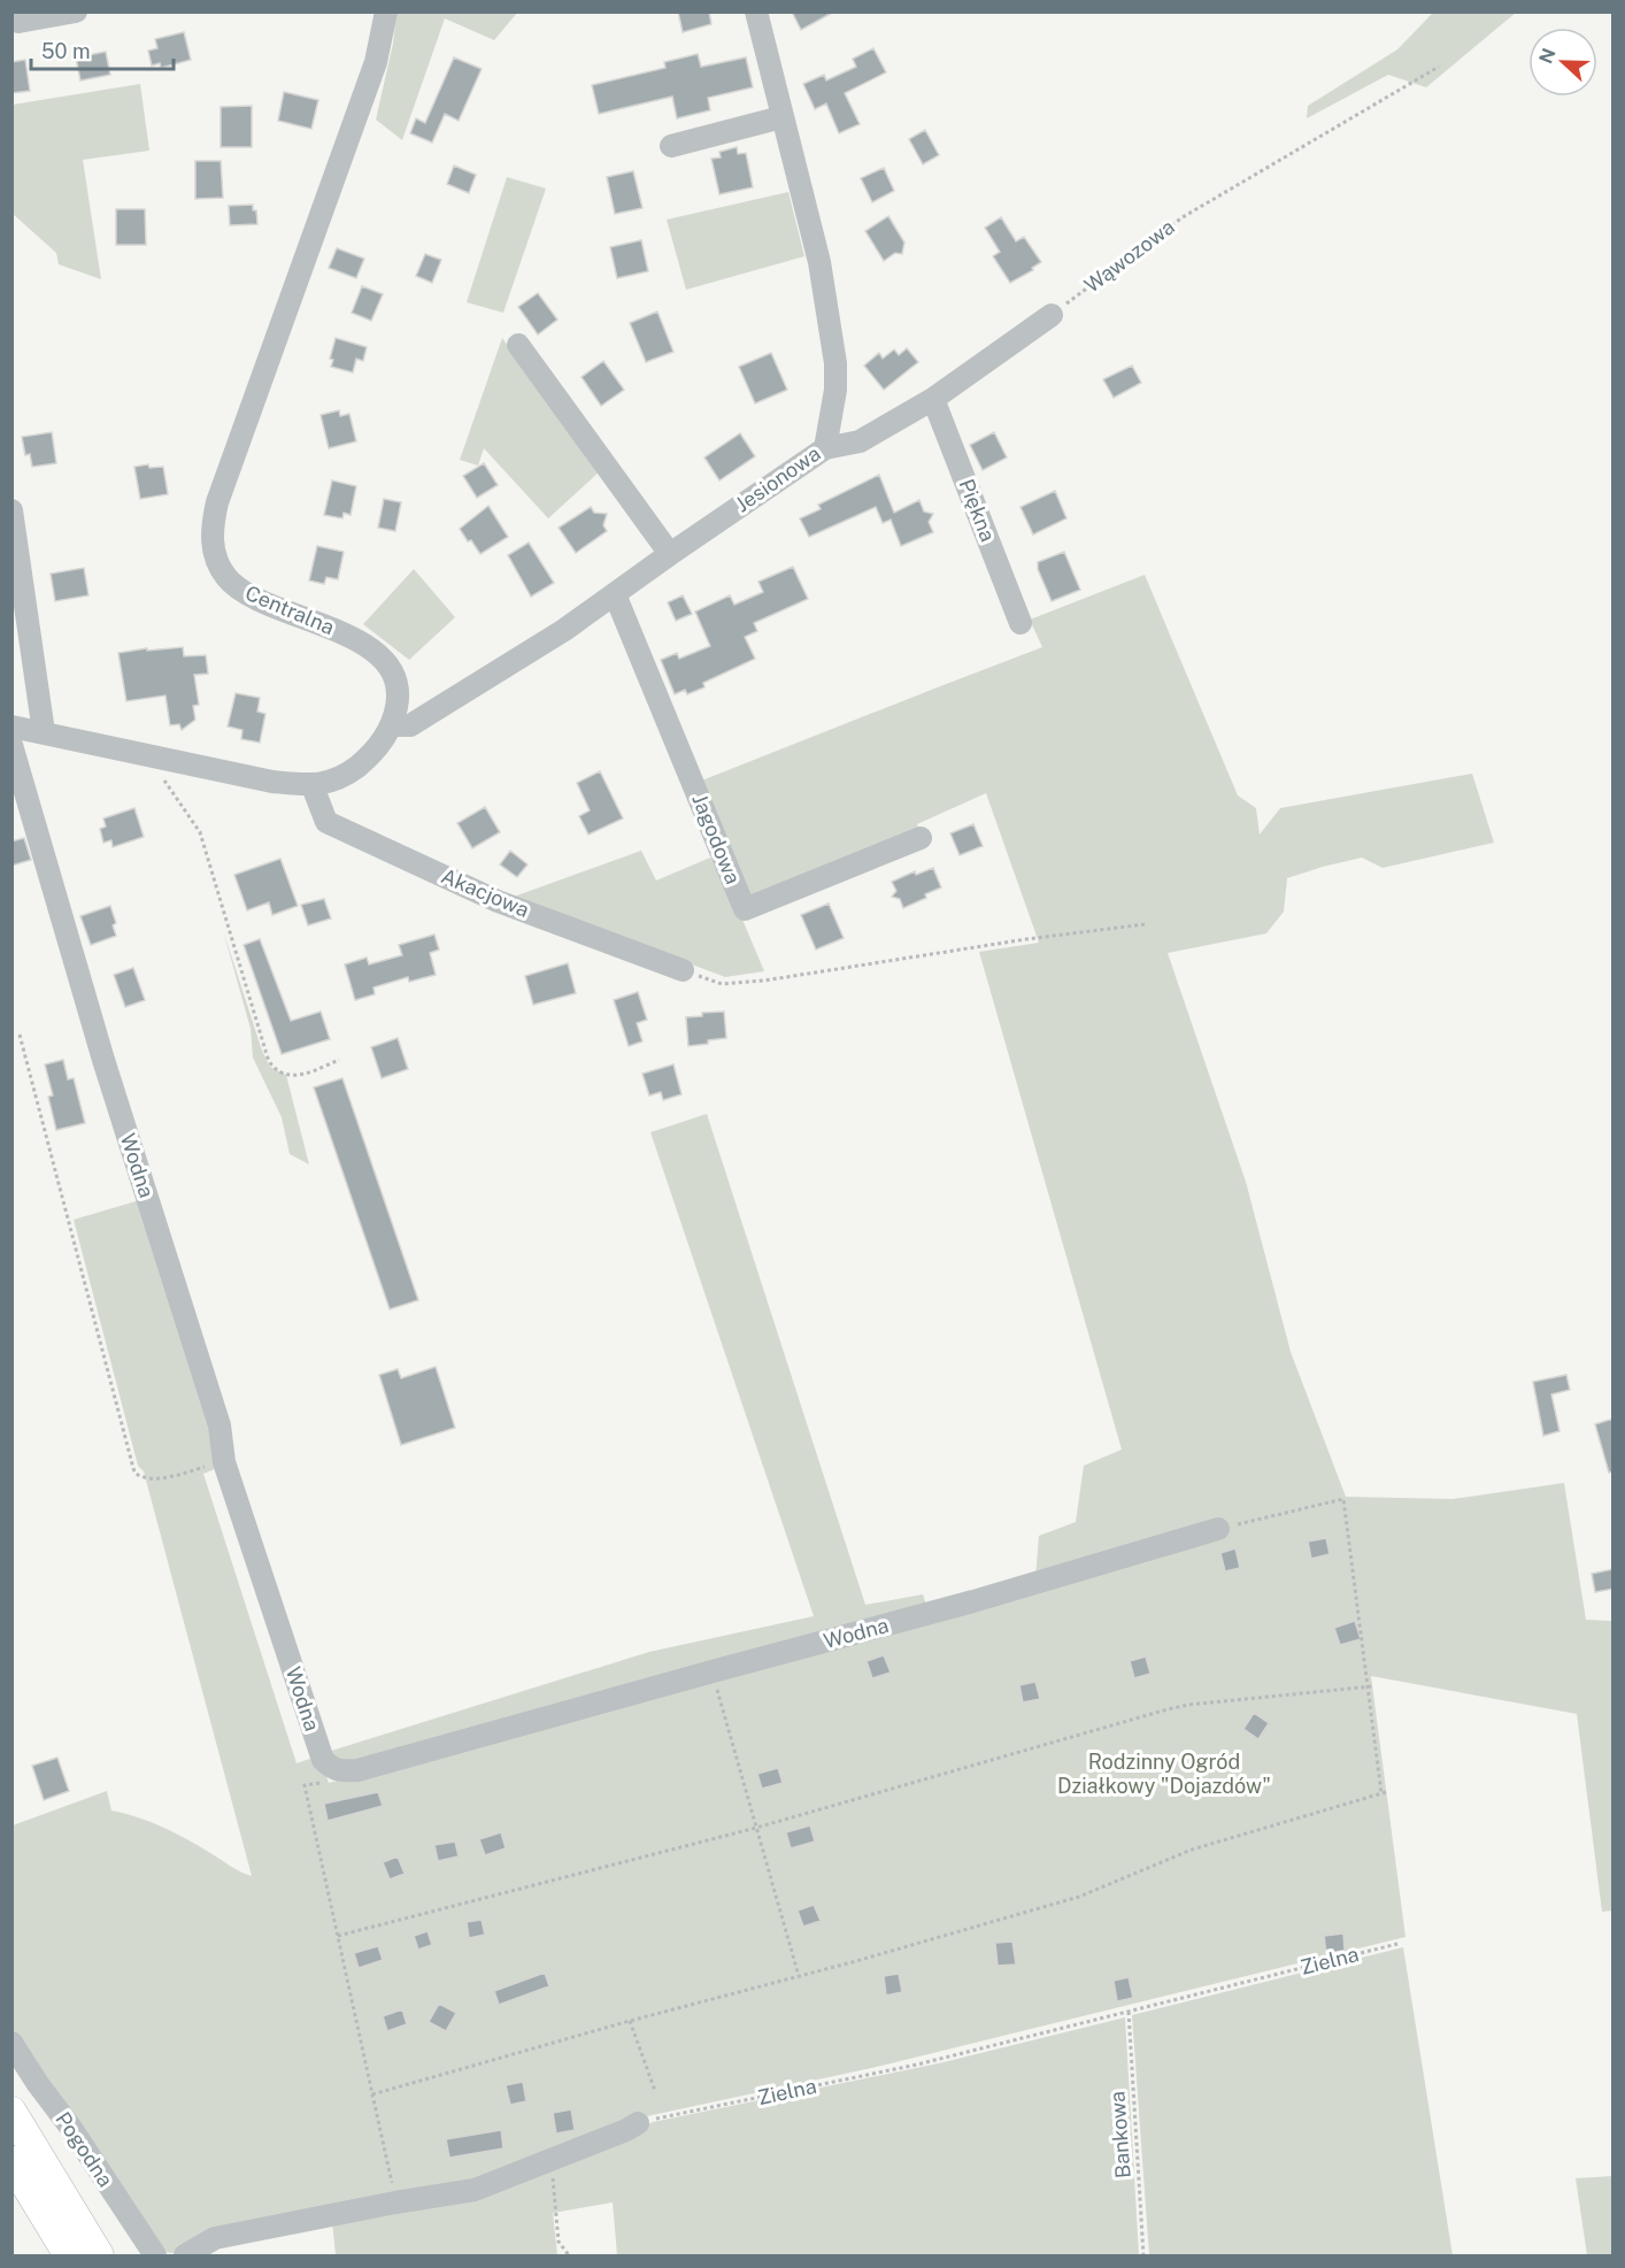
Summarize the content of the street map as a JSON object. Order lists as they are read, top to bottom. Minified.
{"streets":{"street":["Jesionowa","Piękna","Centralna","Jagodowa","Akacjowa","Wodna","Pogodna"],"path":["Wąwozowa","Zielna","Bankowa"]},"crossings":[["Jesionowa","Centralna"],["Jesionowa","Jagodowa"],["Centralna","Akacjowa"],["Zielna","Bankowa"]],"parks":["Rodzinny Ogród Działkowy \"Dojazdów\""],"scale_bar":"50 m","north":"left"}
